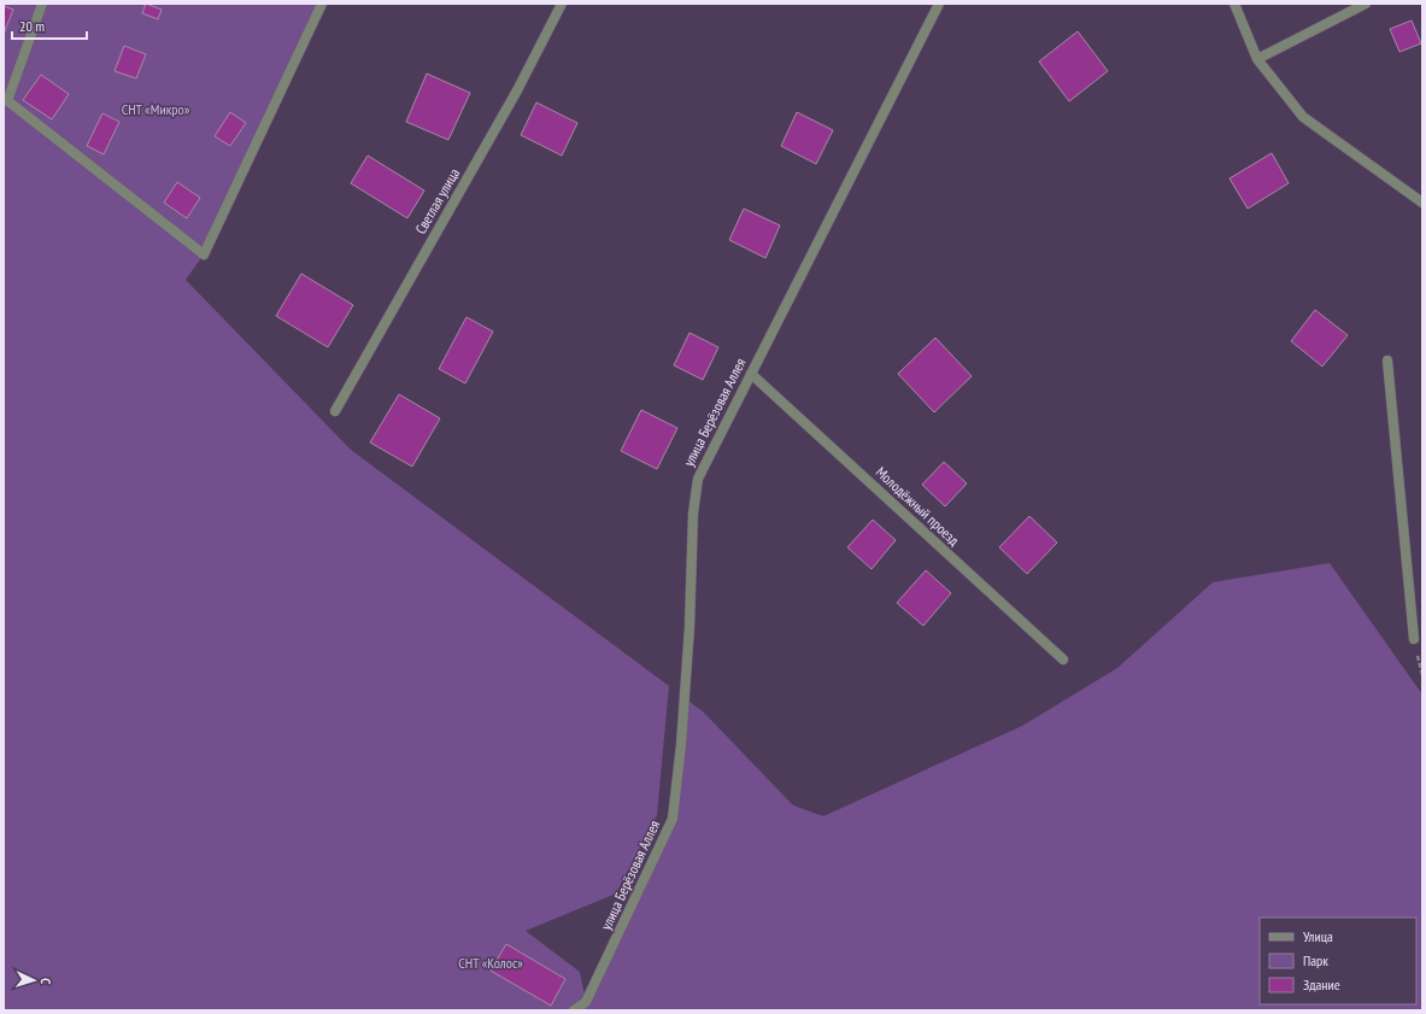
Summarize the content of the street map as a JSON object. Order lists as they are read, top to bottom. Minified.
{"streets":{"street":["Светлая улица","улица Берёзовая Аллея","Молодёжный проезд"]},"crossings":[["улица Берёзовая Аллея","Молодёжный проезд"]],"parks":["СНТ «Микро»","СНТ «Колос»"],"legend":["Улица","Парк","Здание"],"scale_bar":"20 m","north":"right"}
